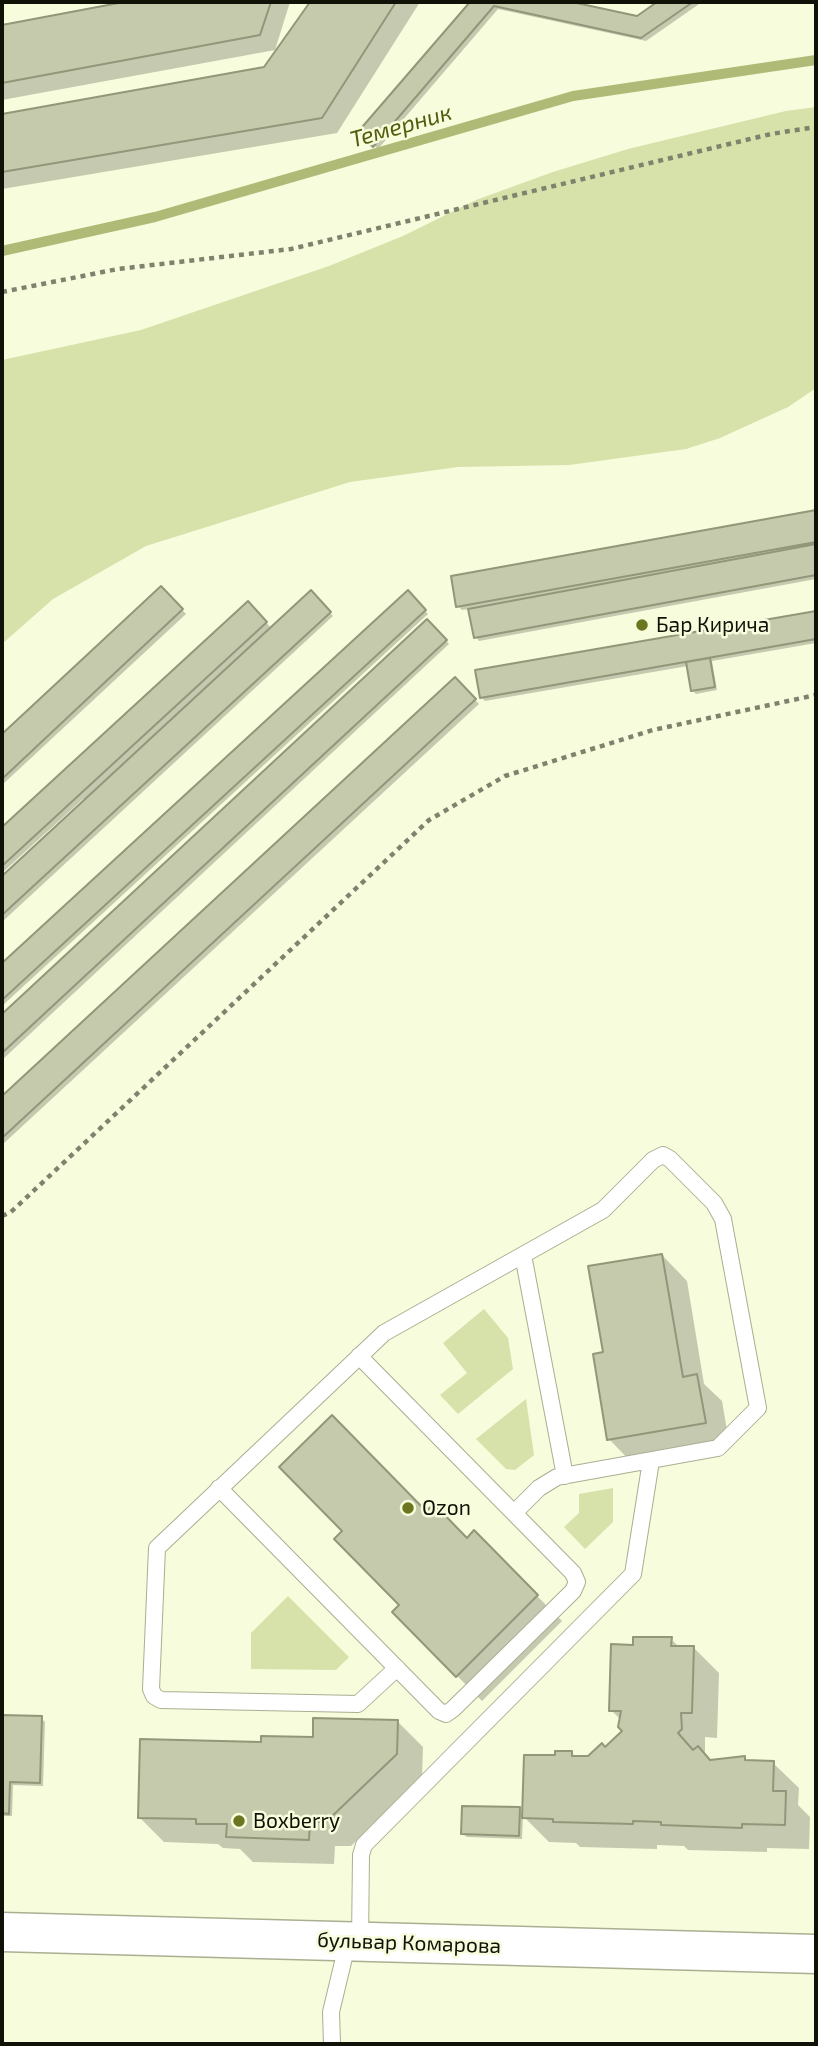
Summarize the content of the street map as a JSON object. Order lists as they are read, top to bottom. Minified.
{"streets":{"street":["бульвар Комарова"]},"water":["Темерник"],"places":["Бар Кирича","Ozon","Boxberry"]}
